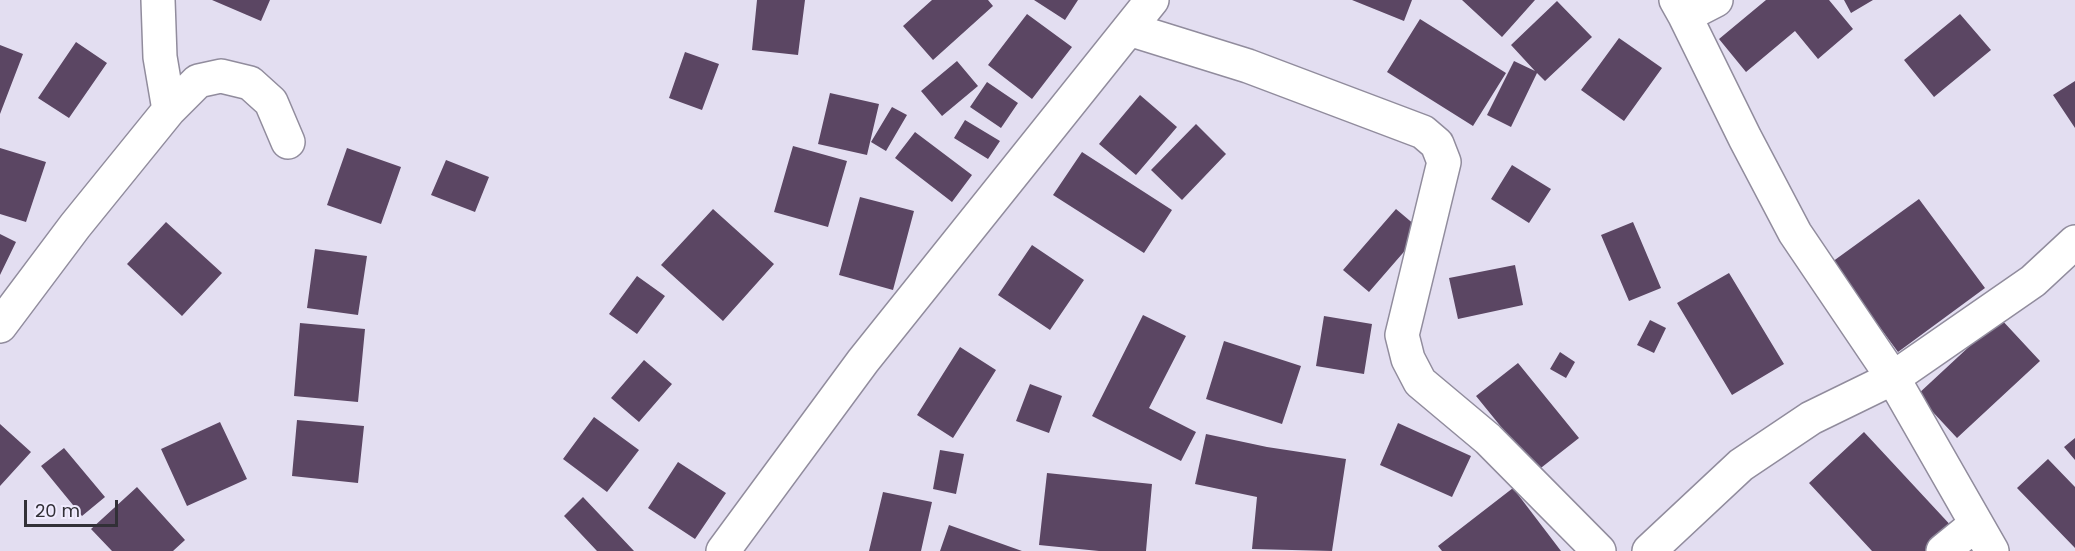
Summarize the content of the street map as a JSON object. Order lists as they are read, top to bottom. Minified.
{"scale_bar":"20 m"}
